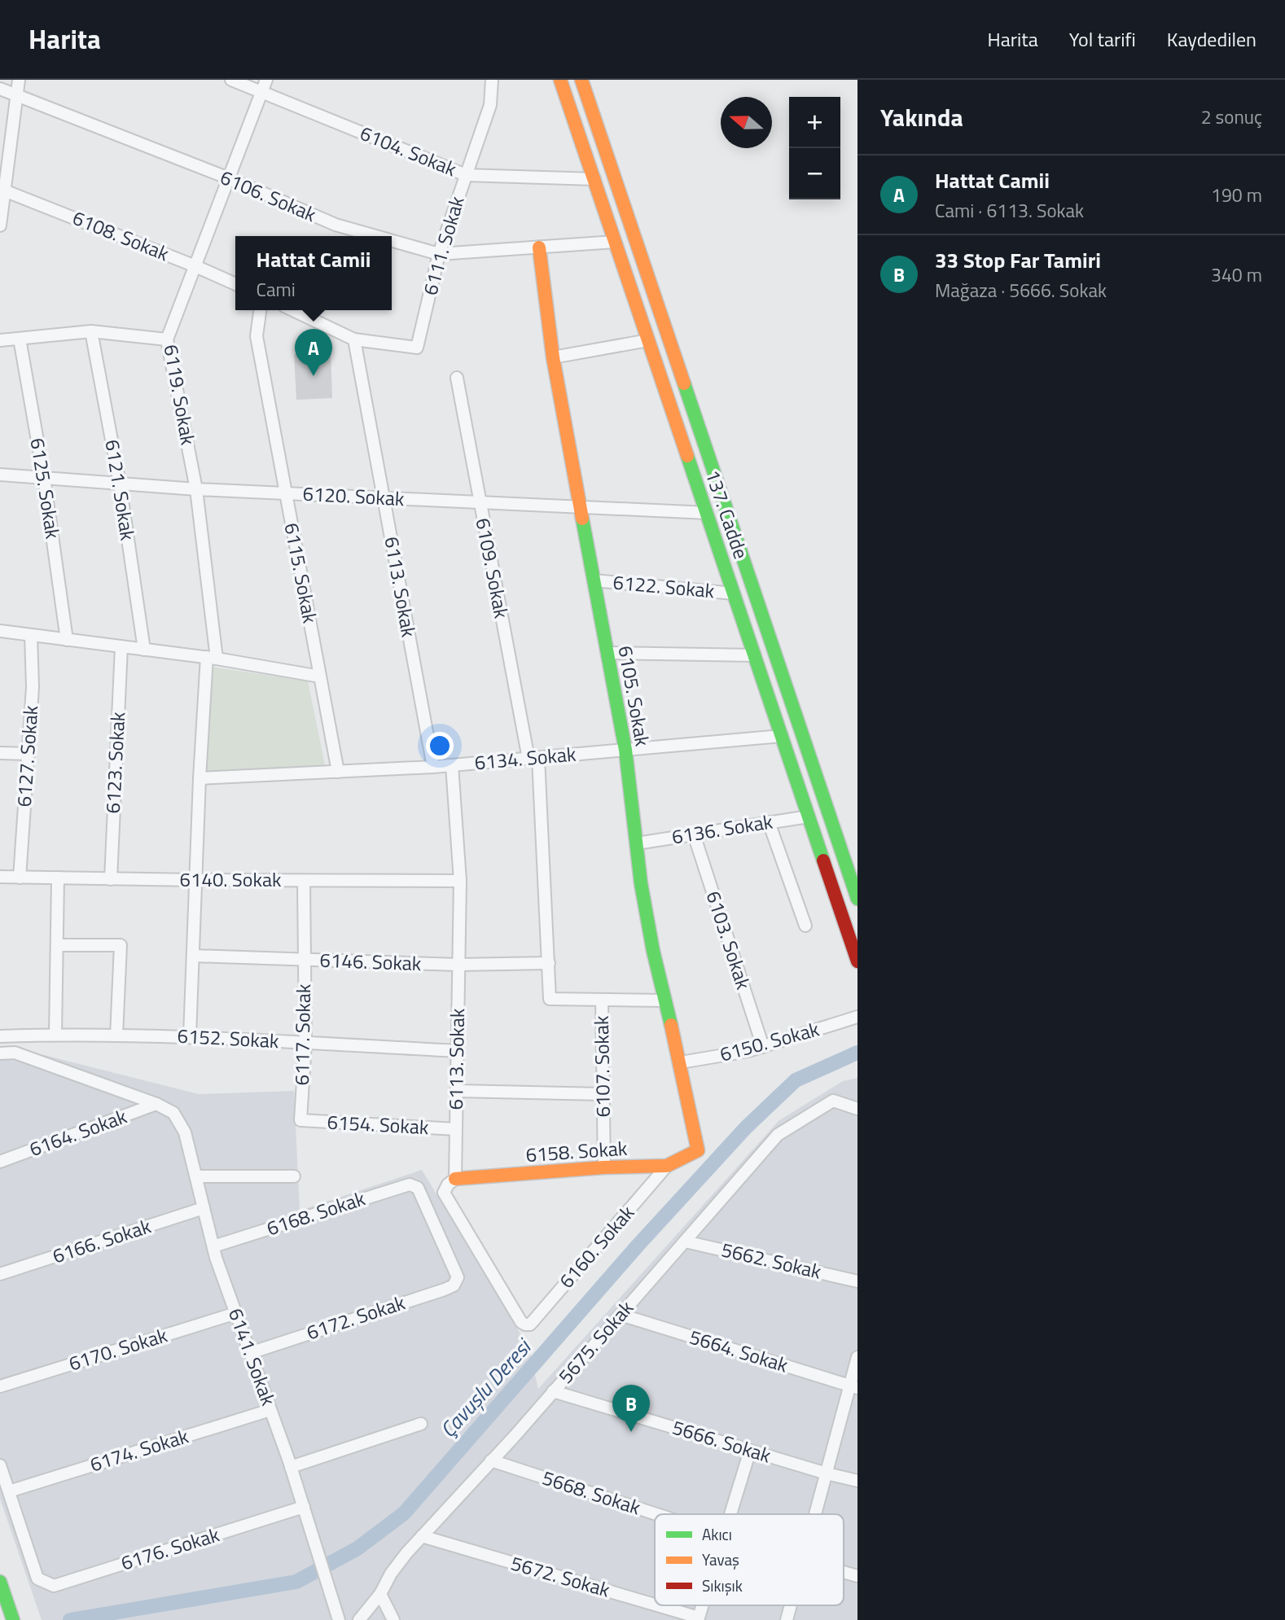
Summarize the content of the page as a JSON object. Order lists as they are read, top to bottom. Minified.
{"streets":{"street":["6104. Sokak","6106. Sokak","6108. Sokak","6111. Sokak","6119. Sokak","6125. Sokak","6121. Sokak","6120. Sokak","137. Cadde","6109. Sokak","6115. Sokak","6113. Sokak","6122. Sokak","6105. Sokak","6127. Sokak","6134. Sokak","6123. Sokak","6136. Sokak","6140. Sokak","6103. Sokak","6146. Sokak","6117. Sokak","6152. Sokak","6150. Sokak","6107. Sokak","6154. Sokak","6164. Sokak","6158. Sokak","6168. Sokak","6166. Sokak","6160. Sokak","5662. Sokak","6172. Sokak","5675. Sokak","6170. Sokak","5664. Sokak","6141. Sokak","5666. Sokak","6174. Sokak","5668. Sokak","6176. Sokak","5672. Sokak"]},"crossings":[["6104. Sokak","6111. Sokak"],["6104. Sokak","6119. Sokak"],["6104. Sokak","137. Cadde"],["6106. Sokak","6111. Sokak"],["6106. Sokak","6119. Sokak"],["6106. Sokak","137. Cadde"],["6106. Sokak","6105. Sokak"],["6108. Sokak","6119. Sokak"],["6111. Sokak","6113. Sokak"],["6119. Sokak","6120. Sokak"],["6119. Sokak","6134. Sokak"],["6119. Sokak","6140. Sokak"],["6119. Sokak","6146. Sokak"],["6119. Sokak","6152. Sokak"],["6125. Sokak","6120. Sokak"],["6121. Sokak","6120. Sokak"],["6120. Sokak","137. Cadde"],["6120. Sokak","6109. Sokak"],["6120. Sokak","6115. Sokak"],["6120. Sokak","6113. Sokak"],["6120. Sokak","6105. Sokak"],["137. Cadde","6122. Sokak"],["137. Cadde","6134. Sokak"],["137. Cadde","6136. Sokak"],["6109. Sokak","6134. Sokak"],["6109. Sokak","6146. Sokak"],["6109. Sokak","6107. Sokak"],["6115. Sokak","6134. Sokak"],["6113. Sokak","6134. Sokak"],["6113. Sokak","6140. Sokak"],["6113. Sokak","6146. Sokak"],["6113. Sokak","6152. Sokak"],["6113. Sokak","6154. Sokak"],["6113. Sokak","6158. Sokak"],["6113. Sokak","6160. Sokak"],["6122. Sokak","6105. Sokak"],["6105. Sokak","6134. Sokak"],["6105. Sokak","6136. Sokak"],["6105. Sokak","6150. Sokak"],["6105. Sokak","6158. Sokak"],["6127. Sokak","6140. Sokak"],["6123. Sokak","6140. Sokak"],["6136. Sokak","6103. Sokak"],["6140. Sokak","6117. Sokak"],["6103. Sokak","6150. Sokak"],["6146. Sokak","6117. Sokak"],["6117. Sokak","6152. Sokak"],["6117. Sokak","6154. Sokak"],["6107. Sokak","6158. Sokak"],["6164. Sokak","6141. Sokak"],["6158. Sokak","6160. Sokak"],["6168. Sokak","6172. Sokak"],["6168. Sokak","6141. Sokak"],["6166. Sokak","6141. Sokak"],["5662. Sokak","5675. Sokak"],["6172. Sokak","6141. Sokak"],["5675. Sokak","5664. Sokak"],["5675. Sokak","5666. Sokak"],["5675. Sokak","5668. Sokak"],["5675. Sokak","5672. Sokak"],["6170. Sokak","6141. Sokak"],["6141. Sokak","6174. Sokak"],["6141. Sokak","6176. Sokak"],["6174. Sokak","6176. Sokak"]],"water":["Çavuşlu Deresi"],"legend":["Akıcı","Yavaş","Sıkışık"],"north":"left","page":{"header":"Harita","nav":["Harita","Yol tarifi","Kaydedilen"],"heading":["Yakında","2 sonuç"],"map_buttons":["+","−"],"list":[{"mark":"A","name":"Hattat Camii","note":"Cami · 6113. Sokak","value":"190 m"},{"mark":"B","name":"33 Stop Far Tamiri","note":"Mağaza · 5666. Sokak","value":"340 m"}],"popup":["Hattat Camii","Cami"],"pins":["A","B"]}}
